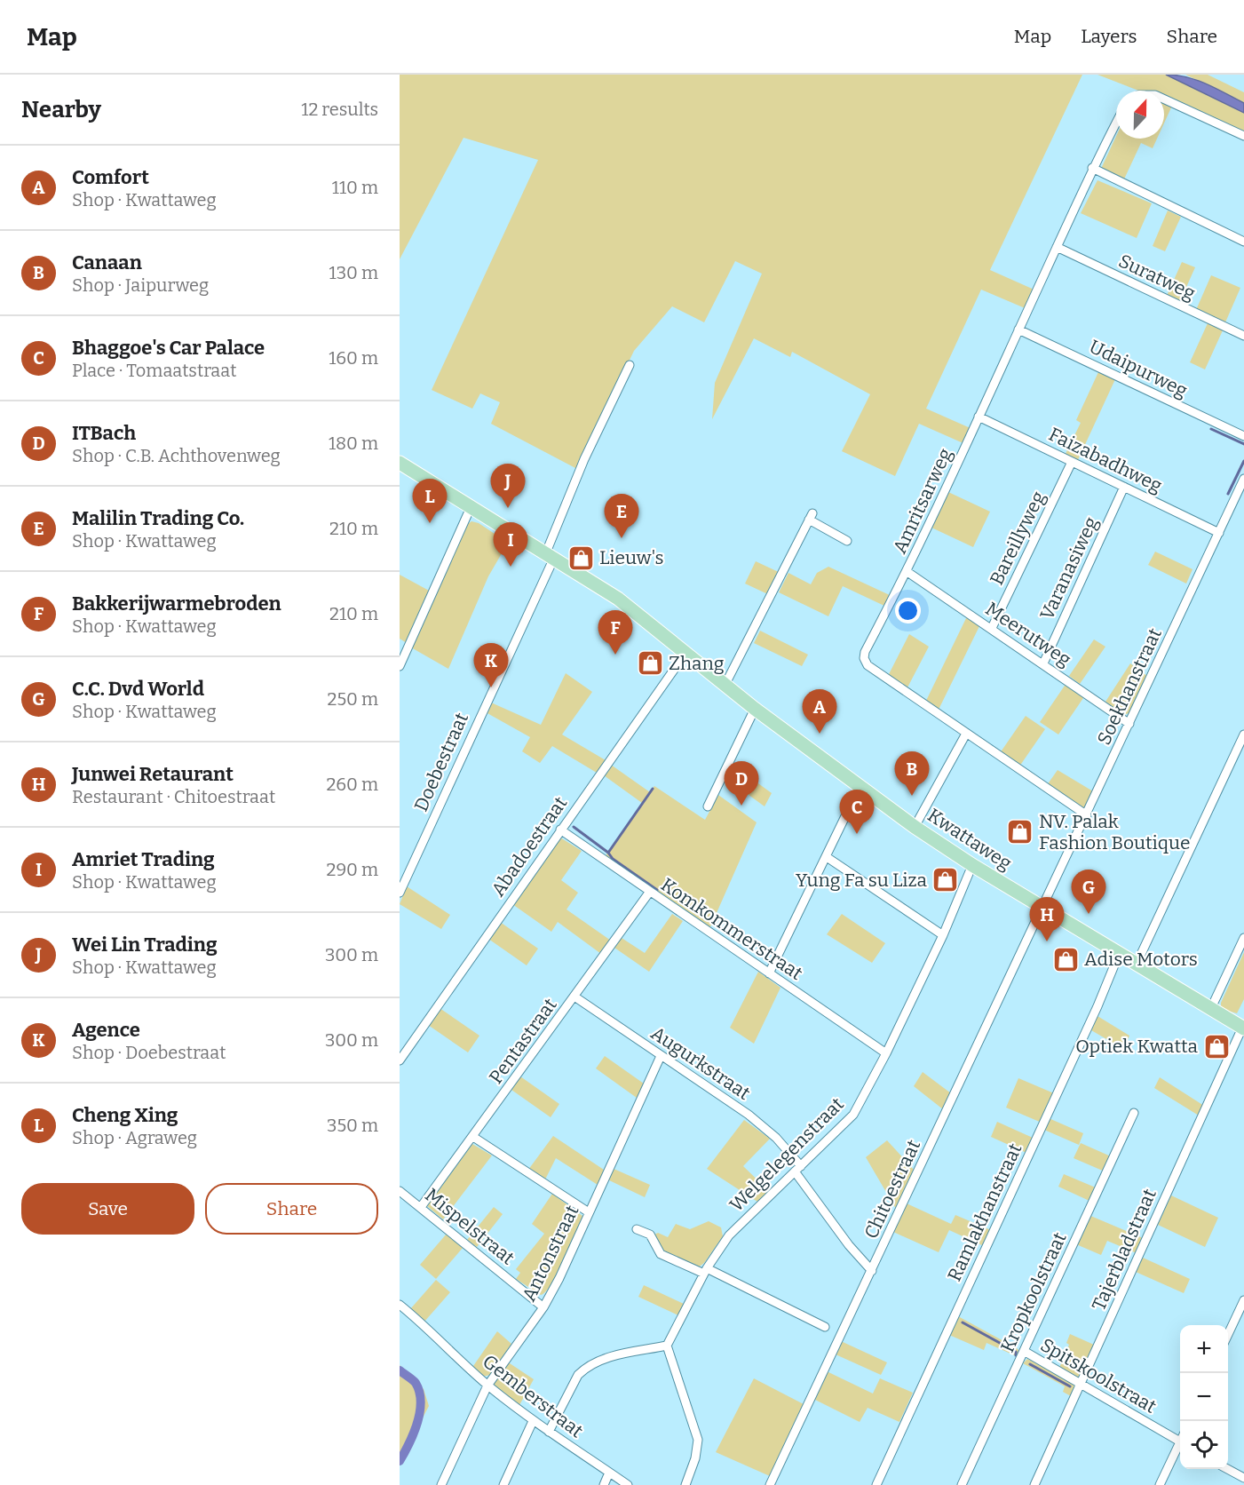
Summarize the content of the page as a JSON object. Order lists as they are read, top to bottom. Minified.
{"streets":{"main road":["Kwattaweg"],"street":["Suratweg","Udaipurweg","Faizabadhweg","Amritsarweg","Bareillyweg","Varanasiweg","Meerutweg","Soekhanstraat","Doebestraat","Abadoestraat","Komkommerstraat","Pentastraat","Augurkstraat","Welgelegenstraat","Chitoestraat","Ramlakhanstraat","Mispelstraat","Tajerbladstraat","Antonstraat","Kropkoolstraat","Spitskoolstraat","Gemberstraat"]},"crossings":[["Suratweg","Amritsarweg"],["Udaipurweg","Amritsarweg"],["Faizabadhweg","Amritsarweg"],["Faizabadhweg","Bareillyweg"],["Faizabadhweg","Varanasiweg"],["Faizabadhweg","Soekhanstraat"],["Amritsarweg","Meerutweg"],["Amritsarweg","Soekhanstraat"],["Bareillyweg","Meerutweg"],["Varanasiweg","Meerutweg"],["Meerutweg","Soekhanstraat"],["Soekhanstraat","Kwattaweg"],["Soekhanstraat","Chitoestraat"],["Doebestraat","Kwattaweg"],["Kwattaweg","Abadoestraat"],["Kwattaweg","Welgelegenstraat"],["Kwattaweg","Chitoestraat"],["Kwattaweg","Ramlakhanstraat"],["Kwattaweg","Tajerbladstraat"],["Abadoestraat","Komkommerstraat"],["Komkommerstraat","Pentastraat"],["Komkommerstraat","Welgelegenstraat"],["Pentastraat","Augurkstraat"],["Pentastraat","Mispelstraat"],["Augurkstraat","Welgelegenstraat"],["Augurkstraat","Chitoestraat"],["Augurkstraat","Antonstraat"],["Mispelstraat","Antonstraat"],["Tajerbladstraat","Spitskoolstraat"],["Antonstraat","Gemberstraat"],["Kropkoolstraat","Spitskoolstraat"]],"places":{"shop":["Lieuw's","Zhang","NV. Palak Fashion Boutique","Yung Fa su Liza","Adise Motors","Optiek Kwatta"]},"north":"top","page":{"header":"Map","nav":["Map","Layers","Share"],"heading":["Nearby","12 results"],"list":[{"mark":"A","name":"Comfort","note":"Shop · Kwattaweg","value":"110 m"},{"mark":"B","name":"Canaan","note":"Shop · Jaipurweg","value":"130 m"},{"mark":"C","name":"Bhaggoe's Car Palace","note":"Place · Tomaatstraat","value":"160 m"},{"mark":"D","name":"ITBach","note":"Shop · C.B. Achthovenweg","value":"180 m"},{"mark":"E","name":"Malilin Trading Co.","note":"Shop · Kwattaweg","value":"210 m"},{"mark":"F","name":"Bakkerijwarmebroden","note":"Shop · Kwattaweg","value":"210 m"},{"mark":"G","name":"C.C. Dvd World","note":"Shop · Kwattaweg","value":"250 m"},{"mark":"H","name":"Junwei Retaurant","note":"Restaurant · Chitoestraat","value":"260 m"},{"mark":"I","name":"Amriet Trading","note":"Shop · Kwattaweg","value":"290 m"},{"mark":"J","name":"Wei Lin Trading","note":"Shop · Kwattaweg","value":"300 m"},{"mark":"K","name":"Agence","note":"Shop · Doebestraat","value":"300 m"},{"mark":"L","name":"Cheng Xing","note":"Shop · Agraweg","value":"350 m"}],"pins":["J","L","E","I","F","K","A","B","D","C","G","H"],"buttons":["Save","Share"],"map_buttons":["+","−"]}}
